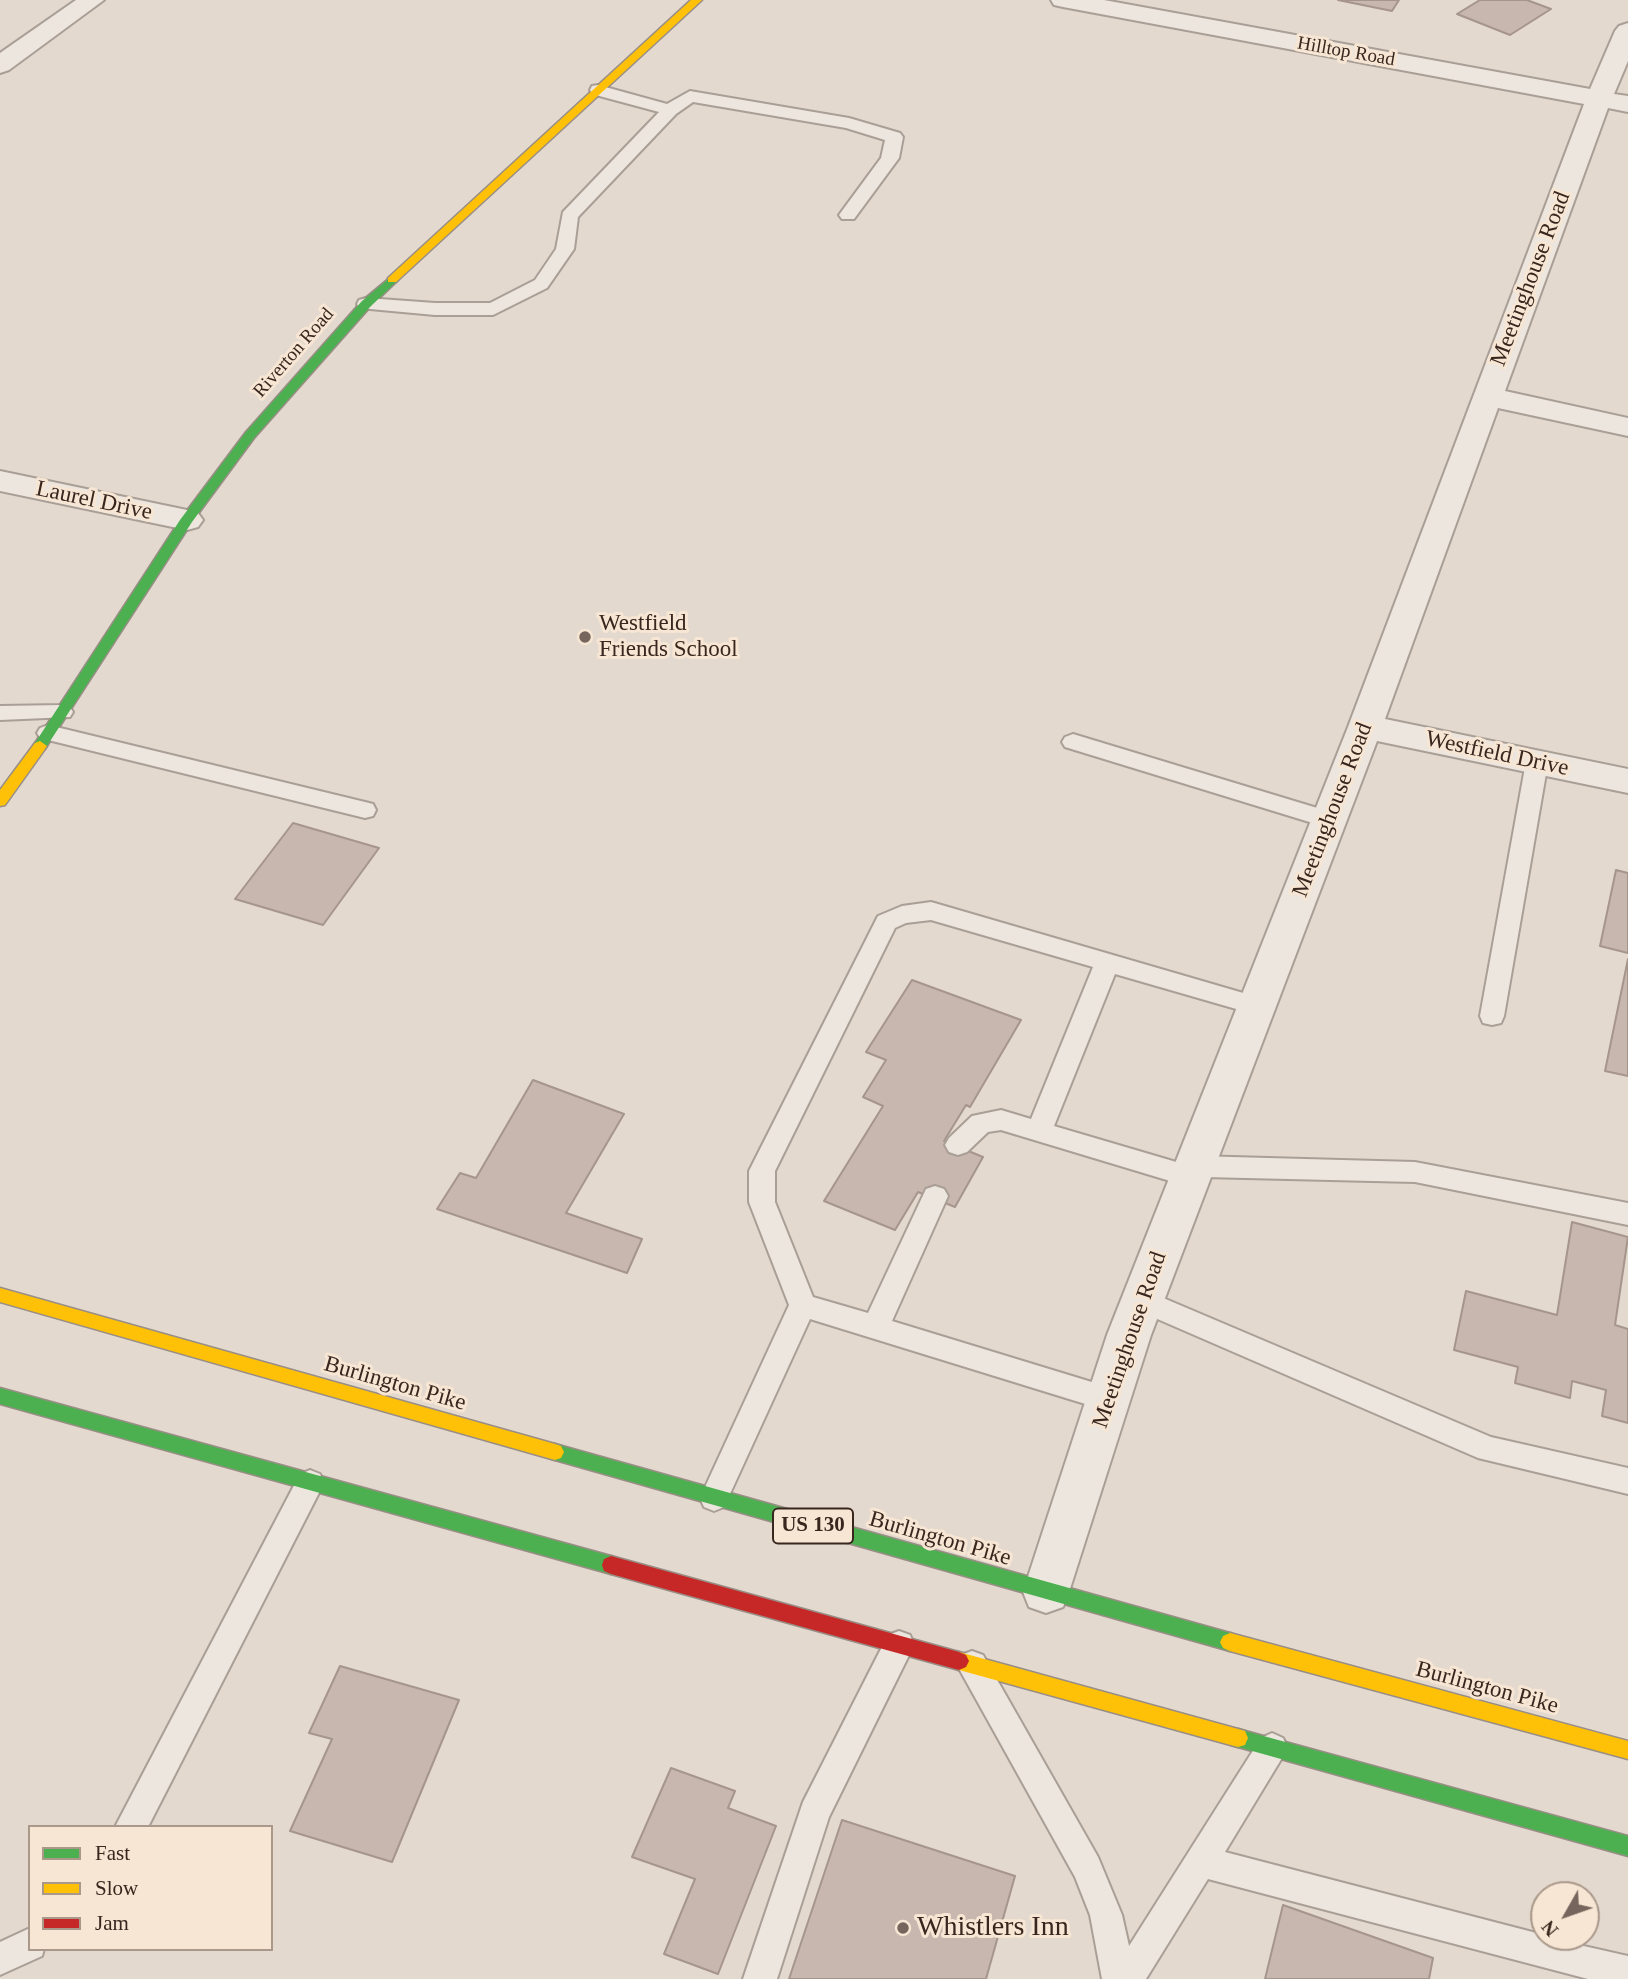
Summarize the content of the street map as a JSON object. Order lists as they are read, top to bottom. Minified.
{"streets":{"main road":["Riverton Road","Burlington Pike","US 130"],"street":["Hilltop Road","Meetinghouse Road","Laurel Drive","Westfield Drive"]},"crossings":[["Hilltop Road","Meetinghouse Road"],["Meetinghouse Road","Westfield Drive"],["Meetinghouse Road","Burlington Pike"],["Riverton Road","Laurel Drive"]],"places":["Westfield Friends School","Whistlers Inn"],"legend":["Fast","Slow","Jam"],"north":"bottom left"}
